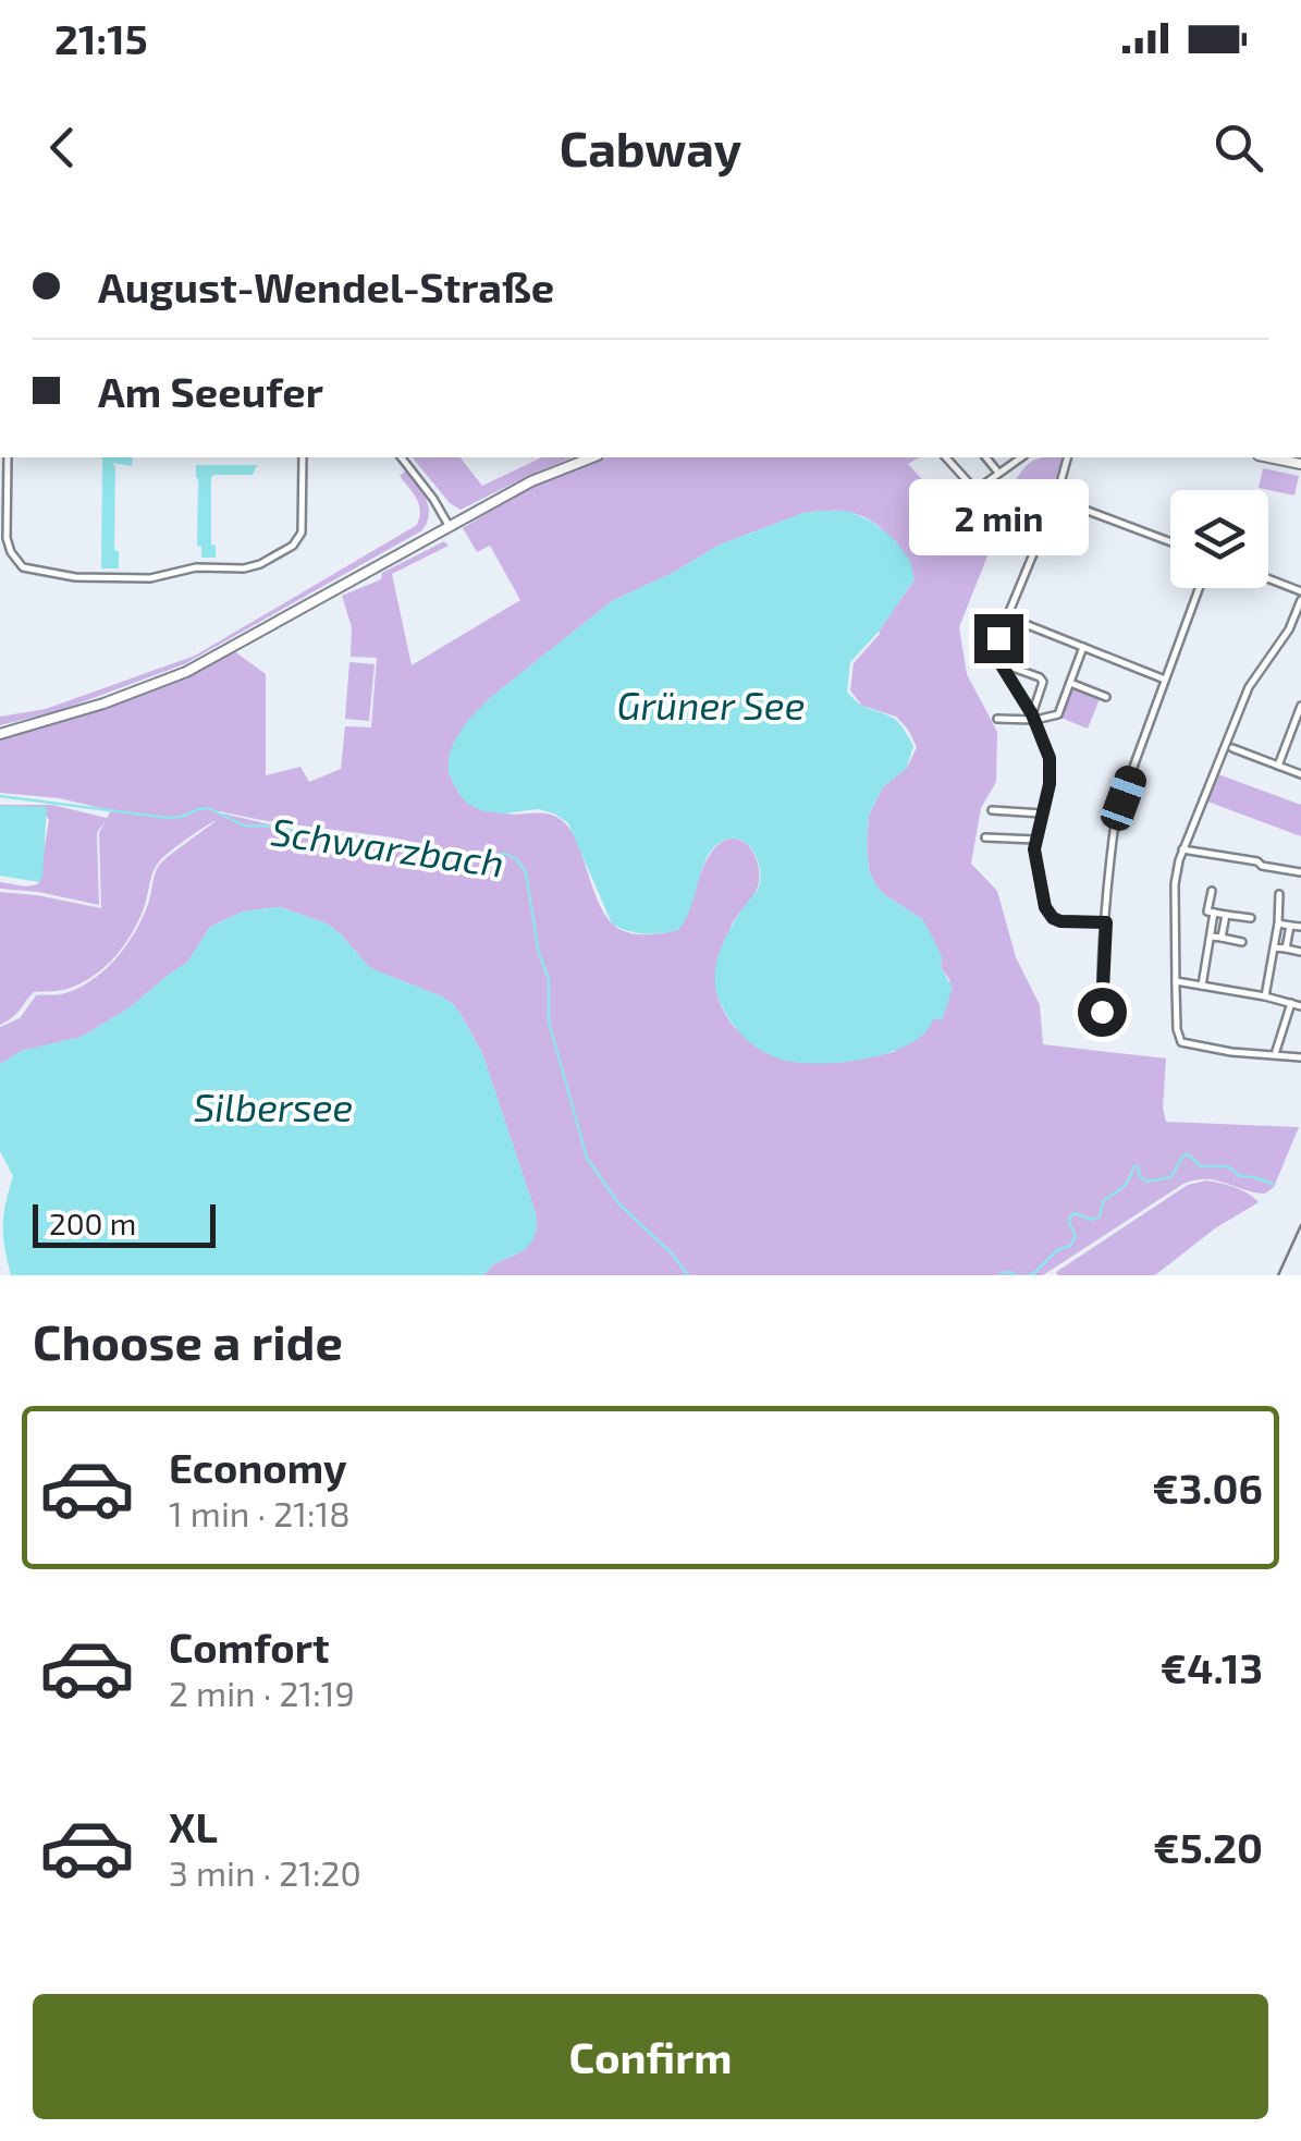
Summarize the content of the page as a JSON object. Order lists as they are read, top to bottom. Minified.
{"water":["Grüner See","Schwarzbach","Silbersee"],"scale_bar":"200 m","page":{"status":"21:15","header":"Cabway","banner":["August-Wendel-Straße","Am Seeufer"],"bubble":"2 min","scale":"200 m","heading":"Choose a ride","list":[{"name":"Economy","note":"1 min · 21:18","value":"€3.06"},{"name":"Comfort","note":"2 min · 21:19","value":"€4.13"},{"name":"XL","note":"3 min · 21:20","value":"€5.20"}],"buttons":"Confirm"}}
